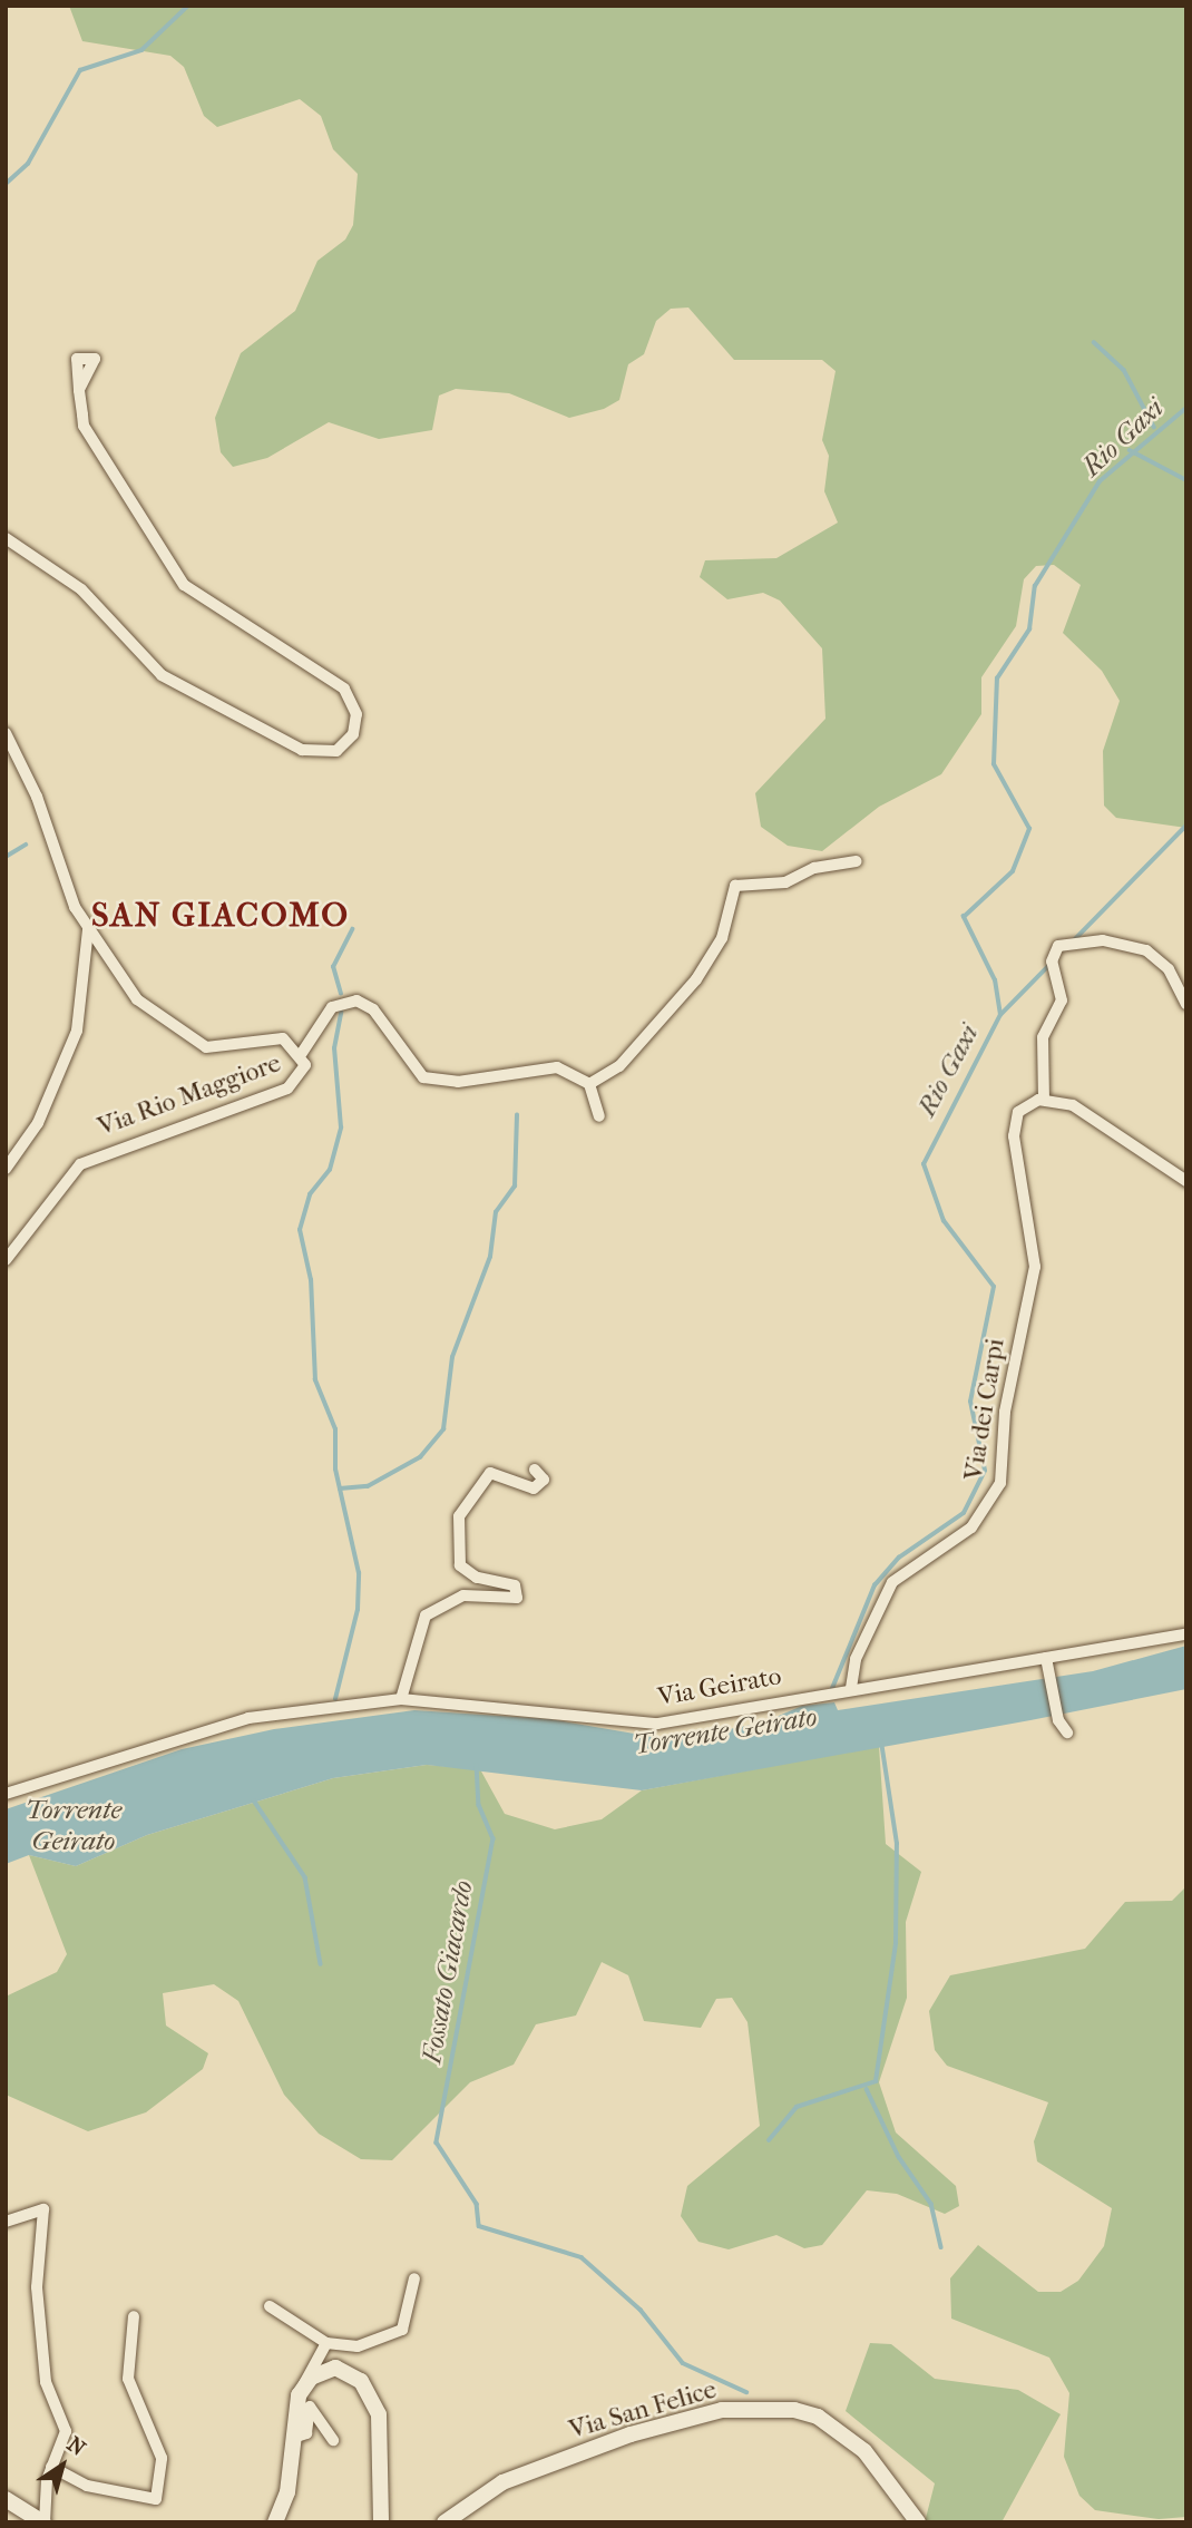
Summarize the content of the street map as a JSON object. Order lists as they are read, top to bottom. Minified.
{"streets":{"street":["Via Rio Maggiore","Via dei Carpi","Via Geirato","Via San Felice"]},"crossings":[["Via dei Carpi","Via Geirato"]],"districts":["SAN GIACOMO"],"water":["Rio Gaxi","Torrente Geirato","Fossato Giacardo"],"north":"top right"}
